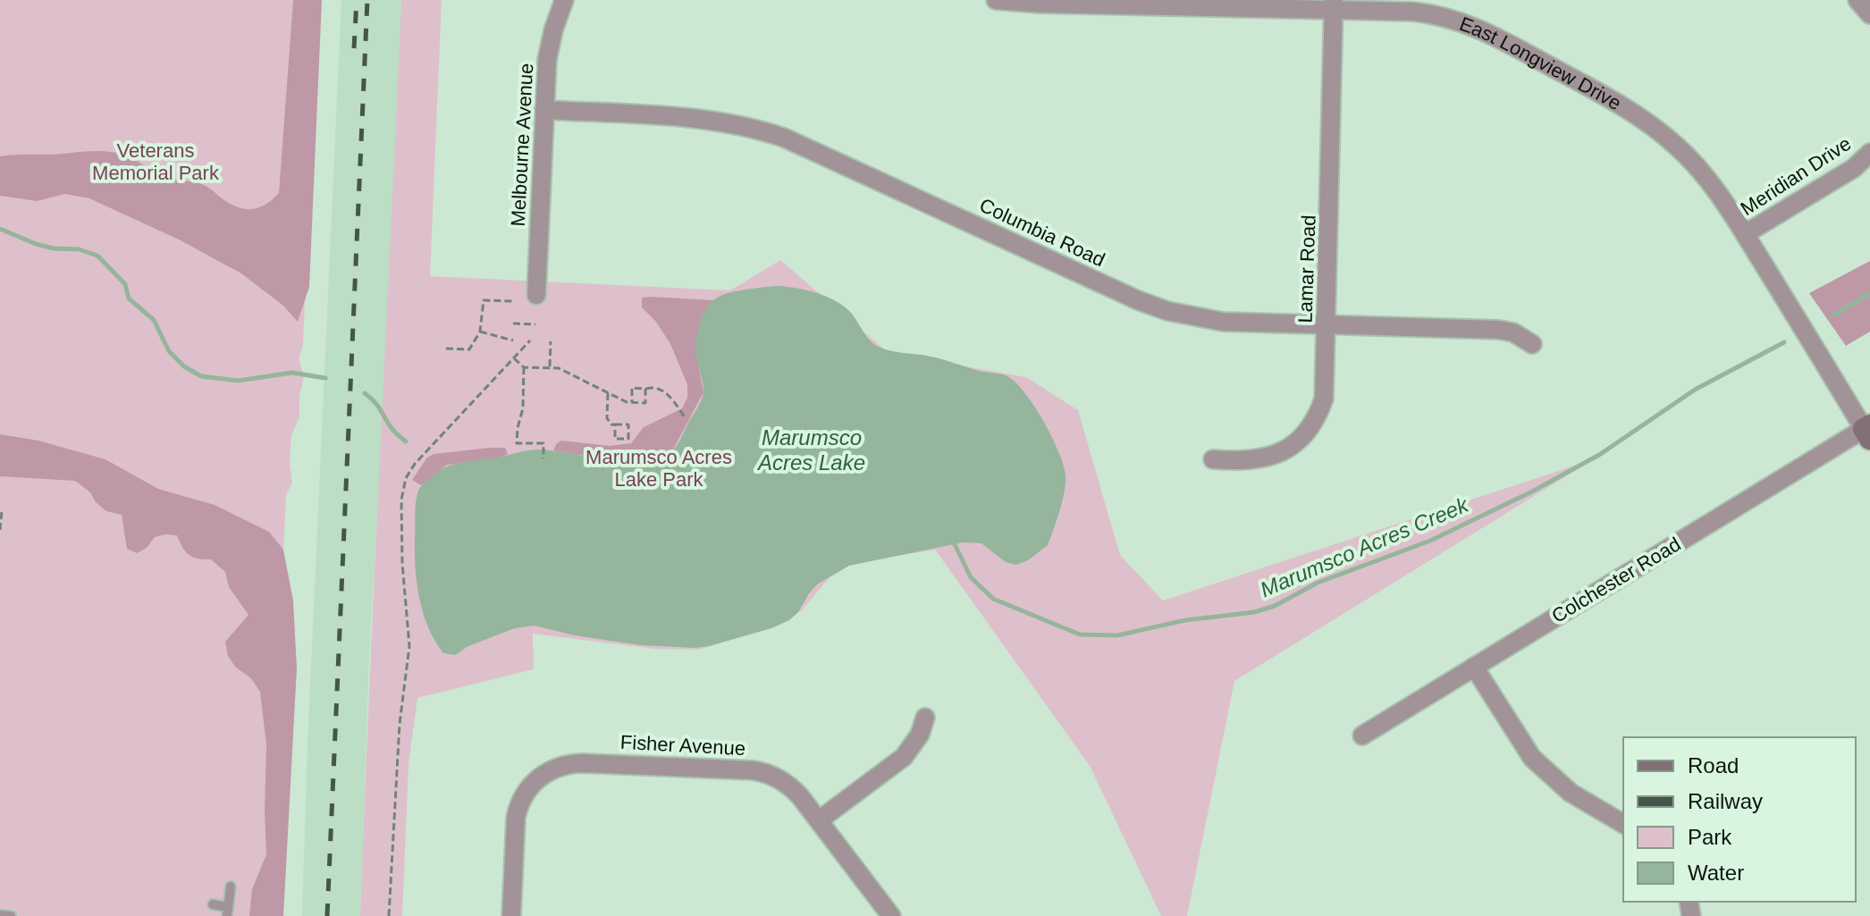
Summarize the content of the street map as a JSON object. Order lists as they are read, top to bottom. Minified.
{"streets":{"street":["East Longview Drive","Melbourne Avenue","Meridian Drive","Columbia Road","Lamar Road","Colchester Road","Fisher Avenue"]},"crossings":[["East Longview Drive","Meridian Drive"],["East Longview Drive","Lamar Road"],["East Longview Drive","Colchester Road"],["Melbourne Avenue","Columbia Road"],["Columbia Road","Lamar Road"]],"water":["Marumsco Acres Lake","Marumsco Acres Creek"],"parks":["Veterans Memorial Park","Marumsco Acres Lake Park"],"legend":["Road","Railway","Park","Water"]}
